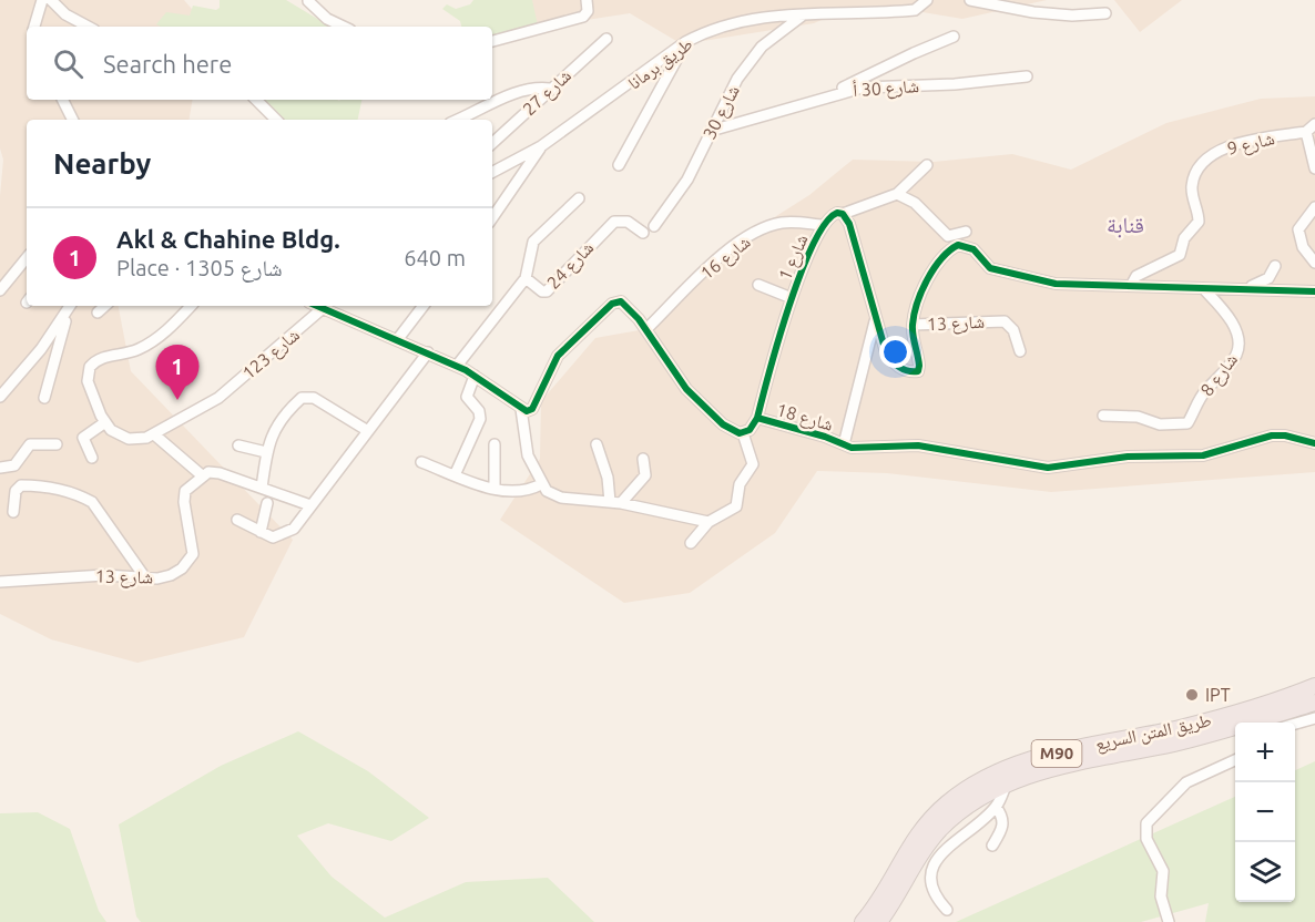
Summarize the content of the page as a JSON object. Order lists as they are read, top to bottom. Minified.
{"streets":{"highway":["طريق المتن السريع","M90"],"street":["طريق برمانا","شارع 30 أ","شارع 27","شارع 30","شارع 9","شارع 16","شارع 1","شارع 24","شارع 13","شارع 123","شارع 8","شارع 18"]},"crossings":[["طريق برمانا","شارع 30"],["شارع 30 أ","شارع 30"],["شارع 16","شارع 1"],["شارع 1","شارع 18"]],"districts":["قنابة"],"places":["IPT"],"page":{"search":"Search here","heading":"Nearby","list":[{"mark":"1","name":"Akl & Chahine Bldg.","note":"Place · شارع 1305","value":"640 m"}],"pins":"1","map_buttons":["+","−"]}}
